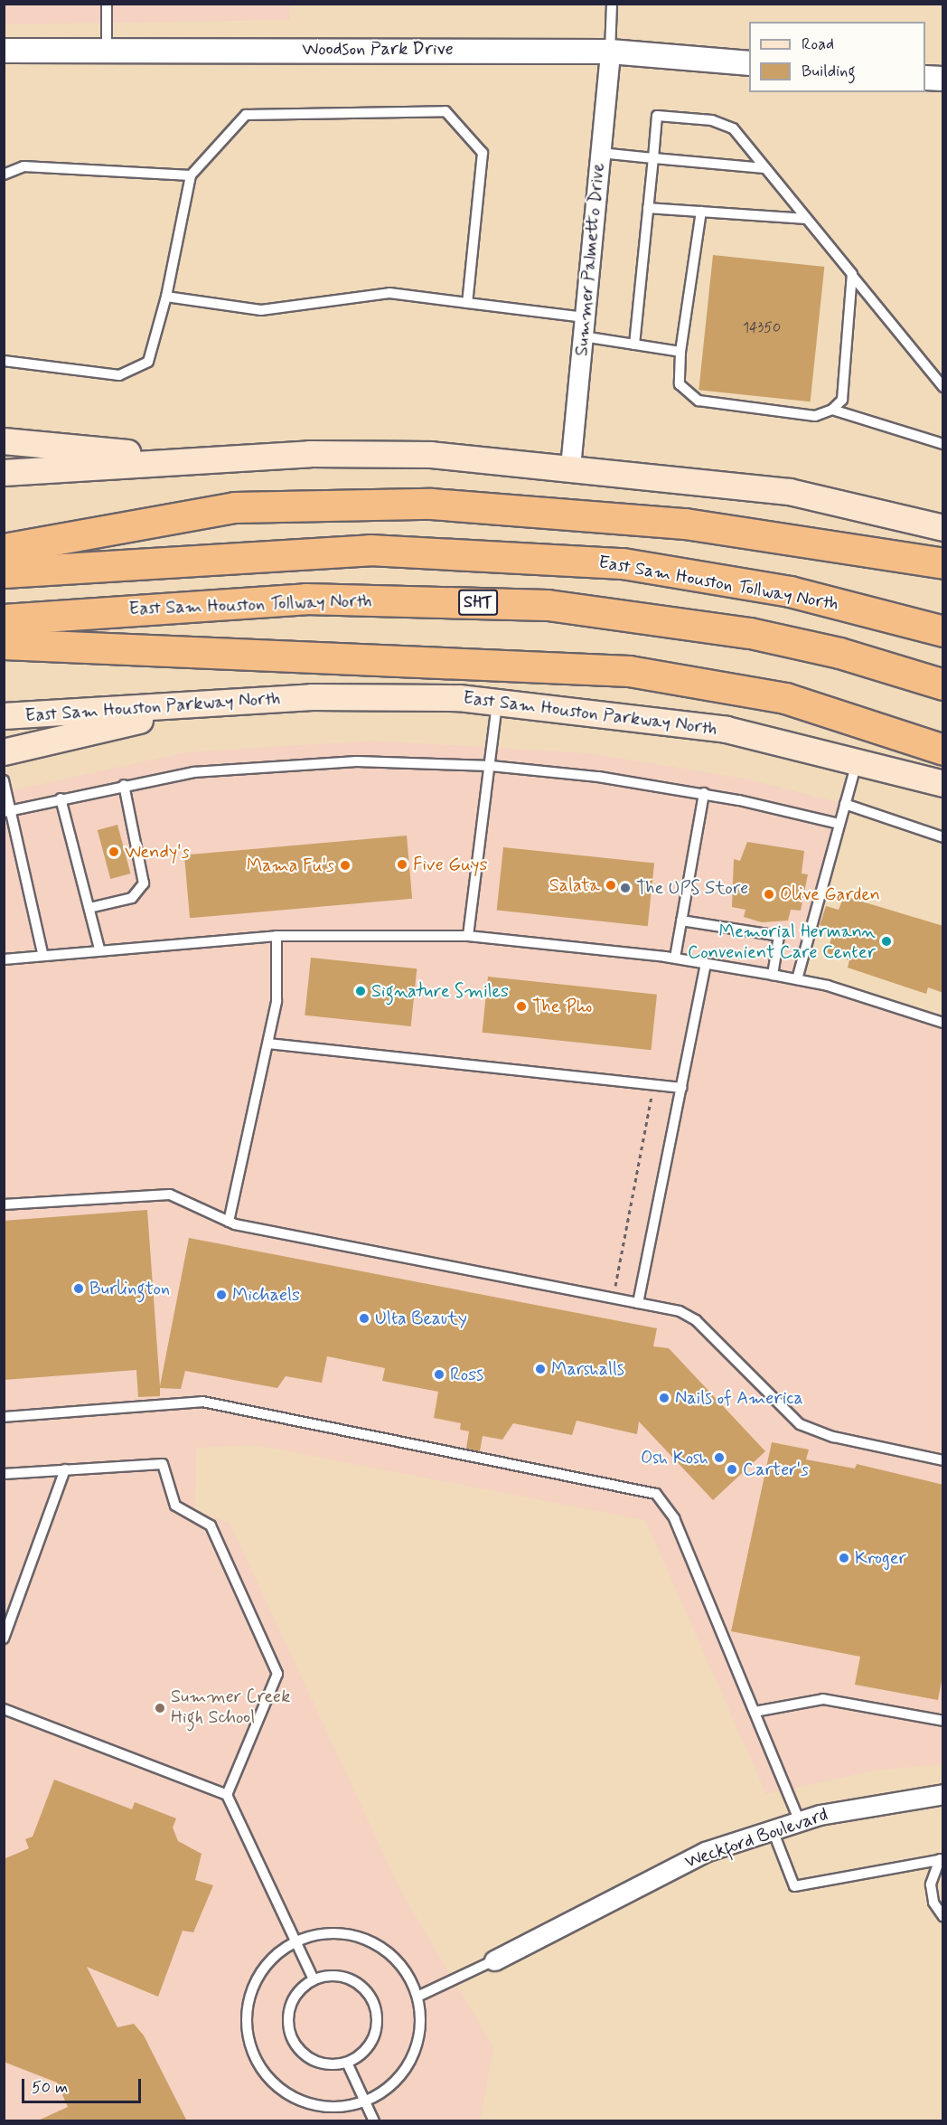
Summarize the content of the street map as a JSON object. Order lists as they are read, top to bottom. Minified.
{"streets":{"highway":["East Sam Houston Tollway North","SHT"],"main road":["East Sam Houston Parkway North"],"street":["Woodson Park Drive","Summer Palmetto Drive","Weckford Boulevard"]},"crossings":[["Woodson Park Drive","Summer Palmetto Drive"]],"places":["Wendy's","Five Guys","Mama Fu's","Salata","The UPS Store","Olive Garden","Memorial Hermann Convenient Care Center","Signature Smiles","The Pho","Burlington","Michaels","Ulta Beauty","Marshalls","Ross","Nails of America","Osh Kosh","Carter's","Kroger","Summer Creek High School"],"house_numbers":["14350"],"legend":["Road","Building"],"scale_bar":"50 m"}
